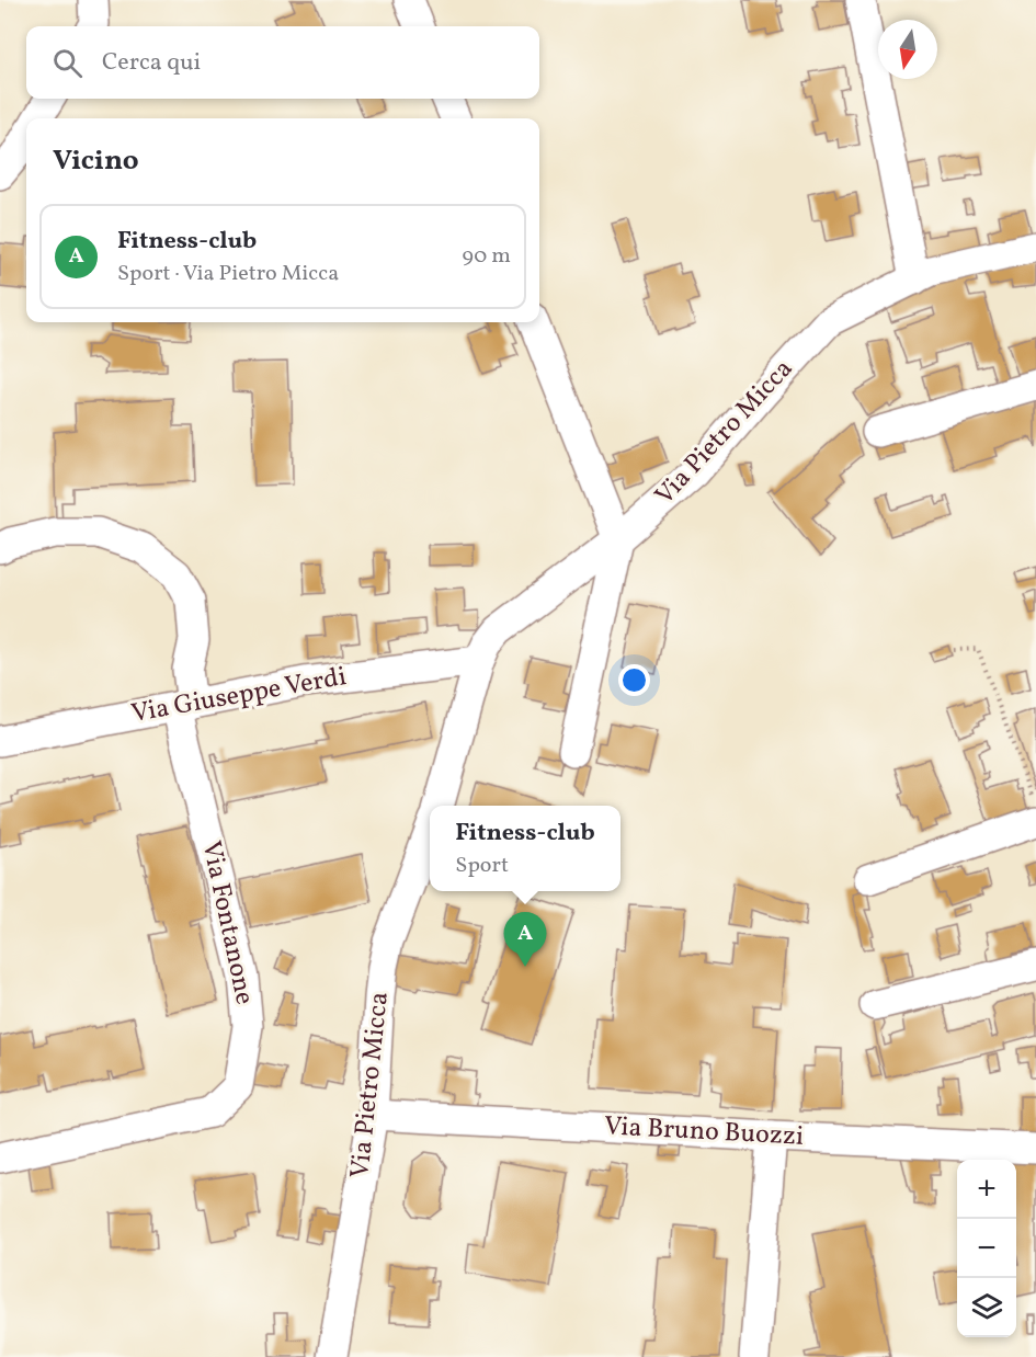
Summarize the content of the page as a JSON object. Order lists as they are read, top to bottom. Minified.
{"streets":{"street":["Via Pietro Micca","Via Giuseppe Verdi","Via Fontanone","Via Bruno Buozzi"]},"crossings":[["Via Pietro Micca","Via Giuseppe Verdi"],["Via Pietro Micca","Via Bruno Buozzi"],["Via Giuseppe Verdi","Via Fontanone"]],"north":"bottom","page":{"search":"Cerca qui","heading":"Vicino","list":[{"mark":"A","name":"Fitness-club","note":"Sport · Via Pietro Micca","value":"90 m"}],"popup":["Fitness-club","Sport"],"pins":"A","map_buttons":["+","−"]}}
